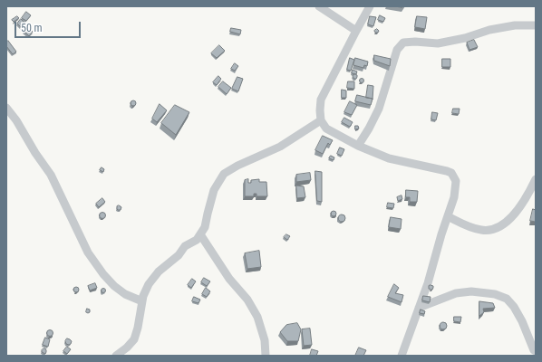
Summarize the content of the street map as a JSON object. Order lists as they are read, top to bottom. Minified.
{"scale_bar":"50 m"}
